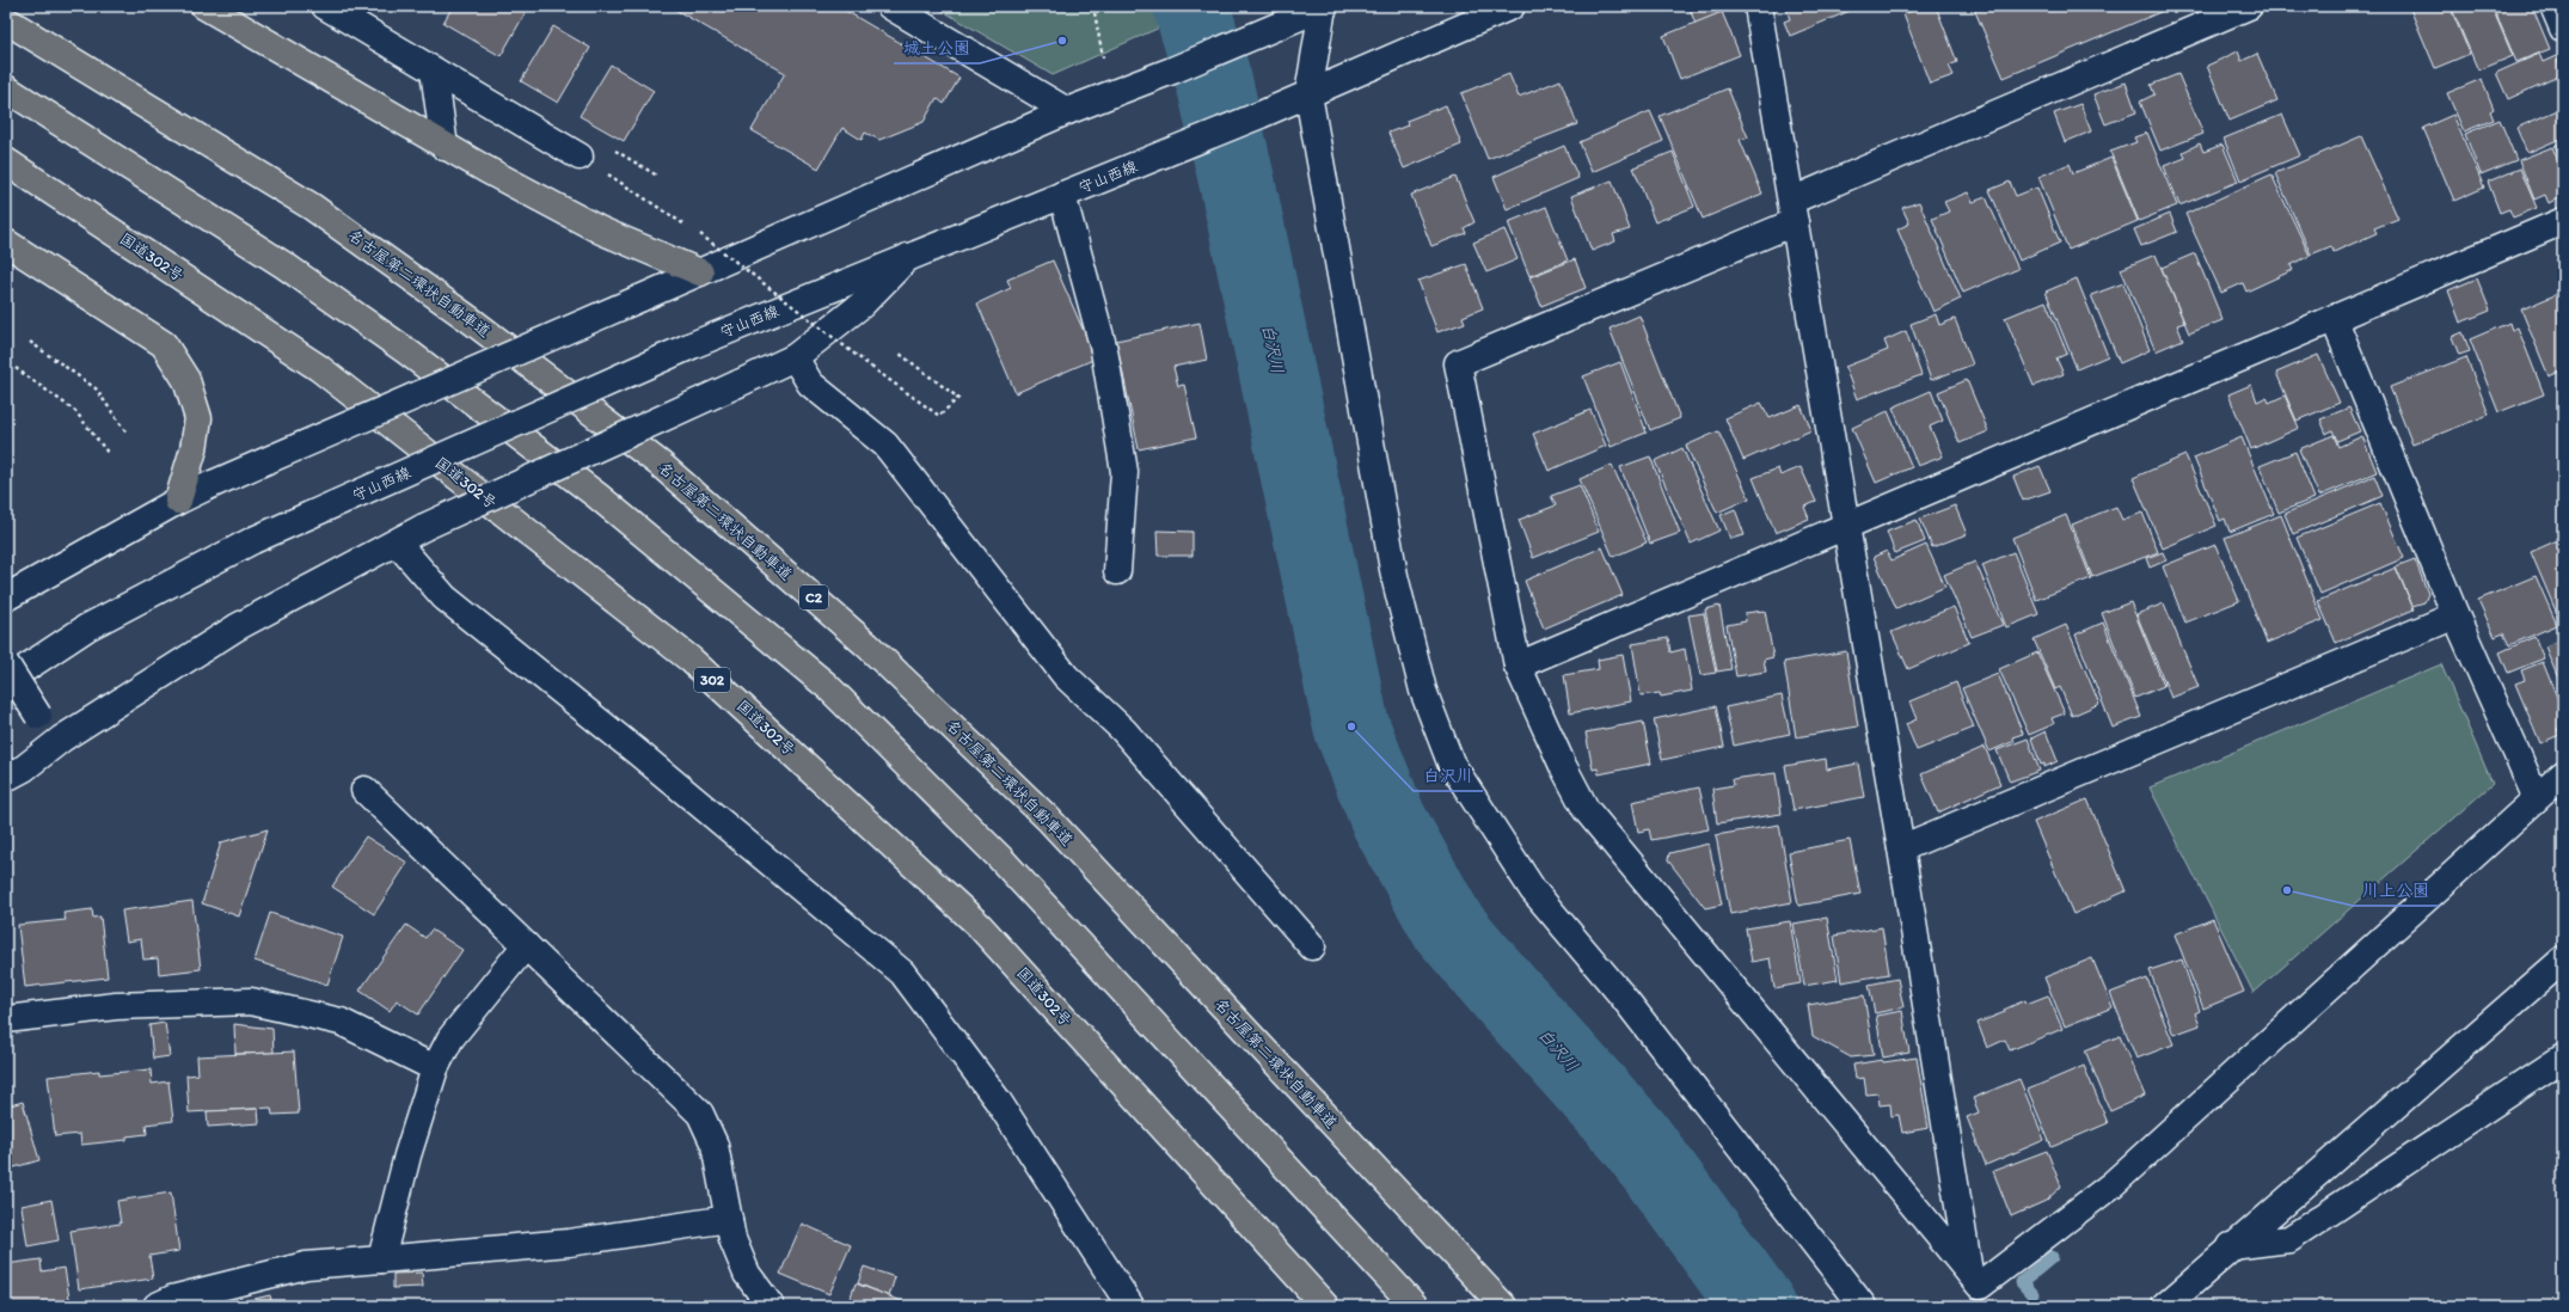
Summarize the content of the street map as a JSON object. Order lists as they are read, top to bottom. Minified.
{"streets":{"highway":["国道302号","名古屋第二環状自動車道","C2","302"],"street":["守山西線"]},"water":["白沢川"],"places":["城土公園","白沢川","川上公園"]}
